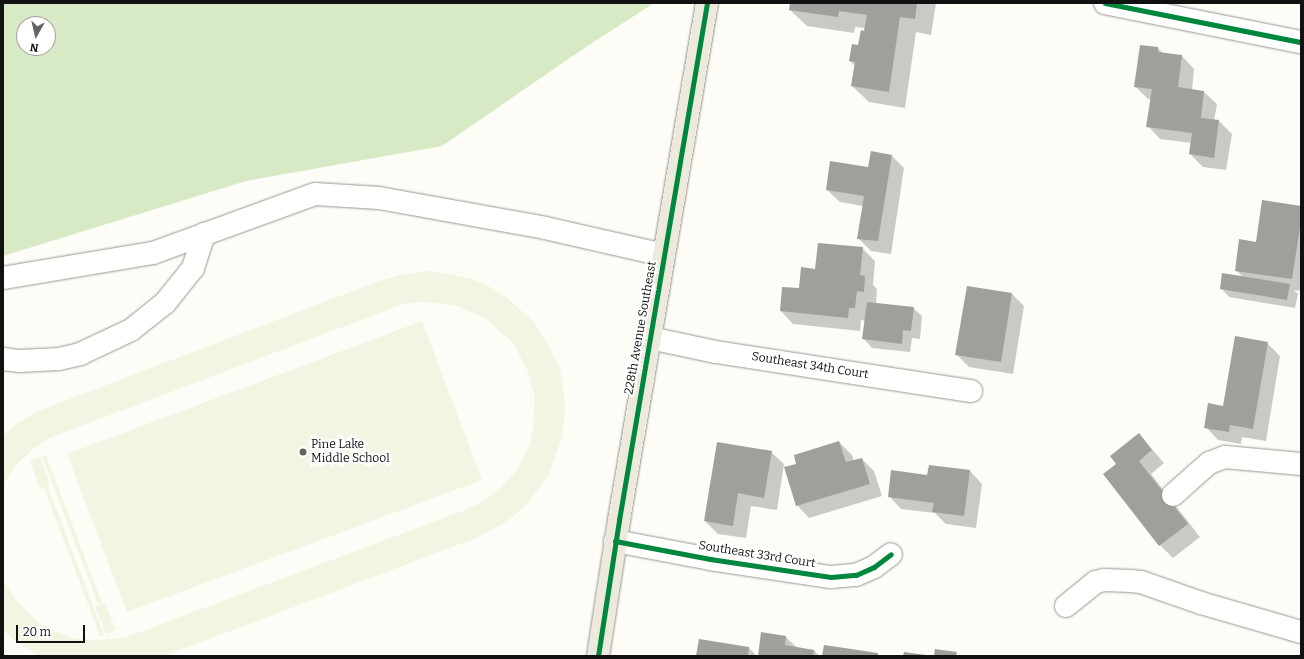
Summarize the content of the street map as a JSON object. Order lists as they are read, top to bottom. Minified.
{"streets":{"main road":["228th Avenue Southeast"],"street":["Southeast 34th Court","Southeast 33rd Court"]},"crossings":[["228th Avenue Southeast","Southeast 34th Court"],["228th Avenue Southeast","Southeast 33rd Court"]],"places":["Pine Lake Middle School"],"scale_bar":"20 m","north":"bottom"}
